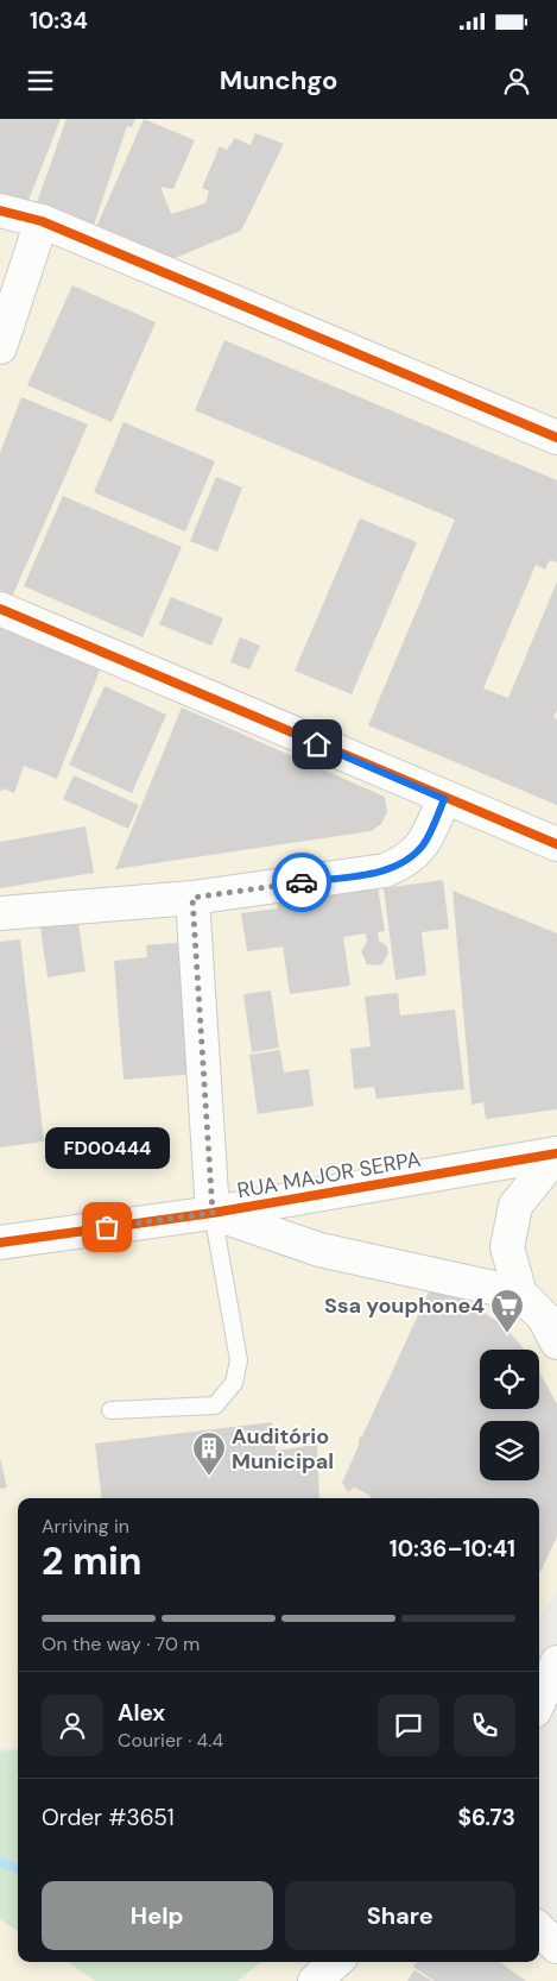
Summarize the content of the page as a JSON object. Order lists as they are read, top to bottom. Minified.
{"streets":{"street":["RUA MAJOR SERPA"]},"places":{"other":["FD00444"],"supermarket":["Ssa youphone4"],"building":["Auditório Municipal"]},"page":{"status":"10:34","header":"Munchgo","bubble":"FD00444","heading":["2 min","Arriving in","10:36–10:41"],"panel":["Alex","Courier · 4.4","Order #3651","$6.73"],"bar":"On the way · 70 m","buttons":["Help","Share"]}}
